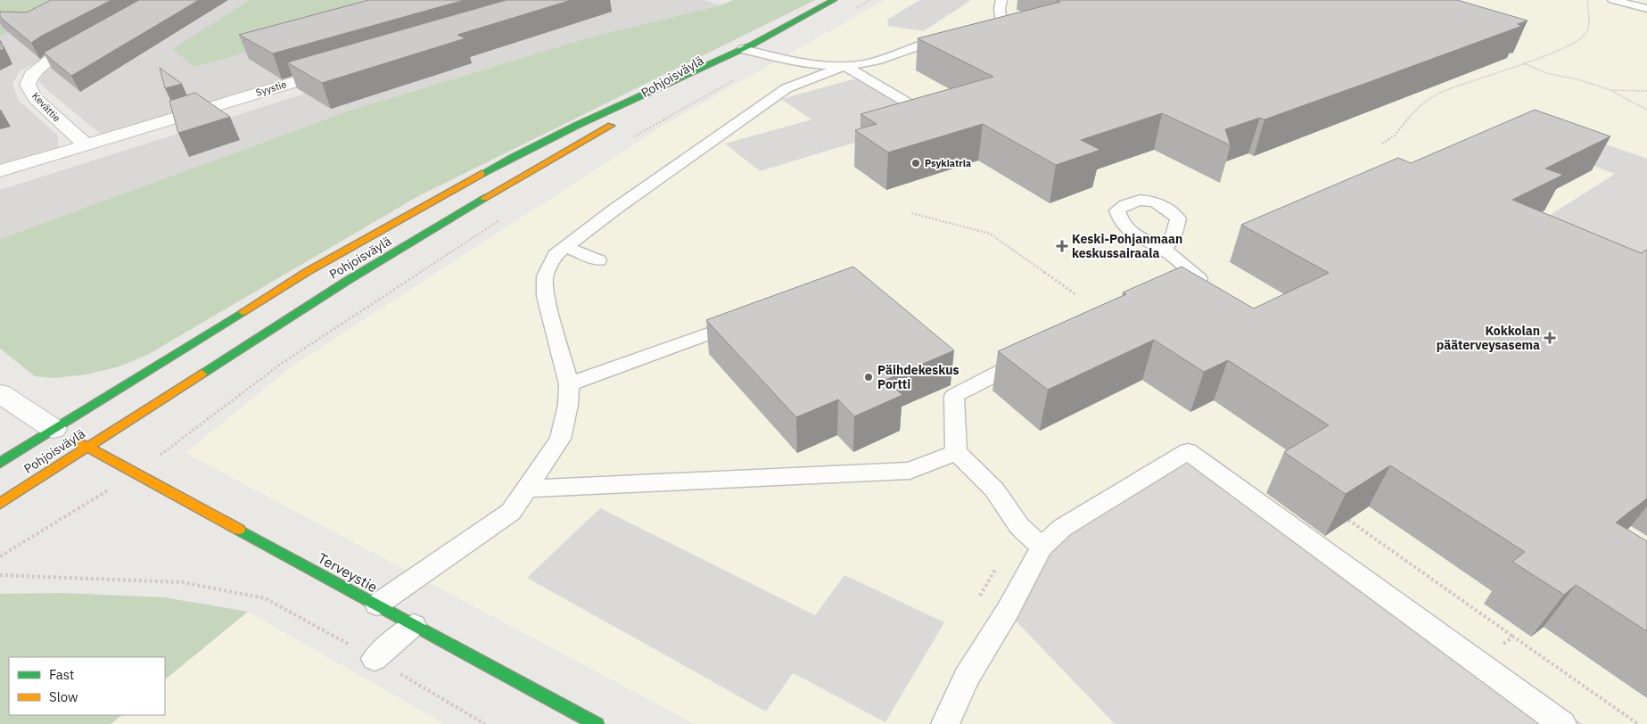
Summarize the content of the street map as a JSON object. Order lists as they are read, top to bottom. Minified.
{"streets":{"main road":["Pohjoisväylä","Terveystie"],"street":["Syystie","Kevättie"]},"crossings":[["Pohjoisväylä","Terveystie"],["Syystie","Kevättie"]],"places":{"other":["Psykiatria","Päihdekeskus Portti"],"health":["Keski-Pohjanmaan keskussairaala","Kokkolan pääterveysasema"]},"legend":["Fast","Slow"]}
